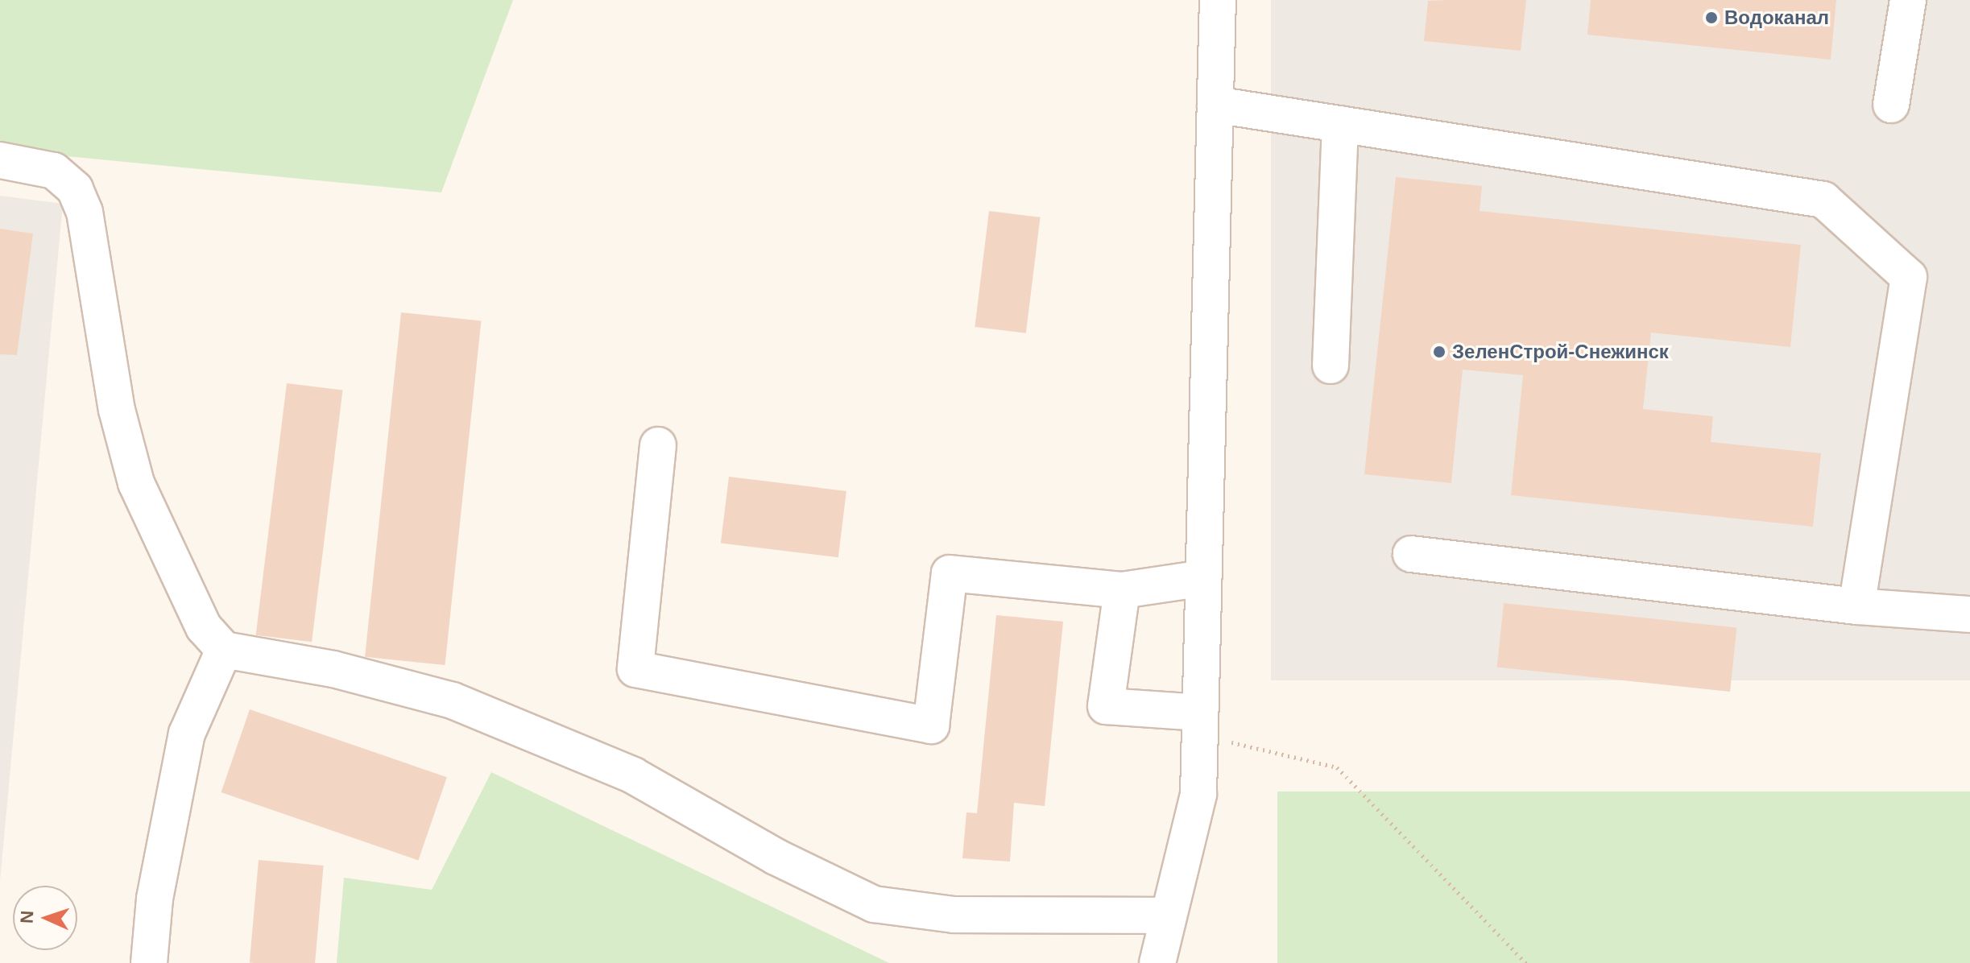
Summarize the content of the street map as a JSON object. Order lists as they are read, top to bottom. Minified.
{"places":["Водоканал","ЗеленСтрой-Снежинск"],"north":"left"}
